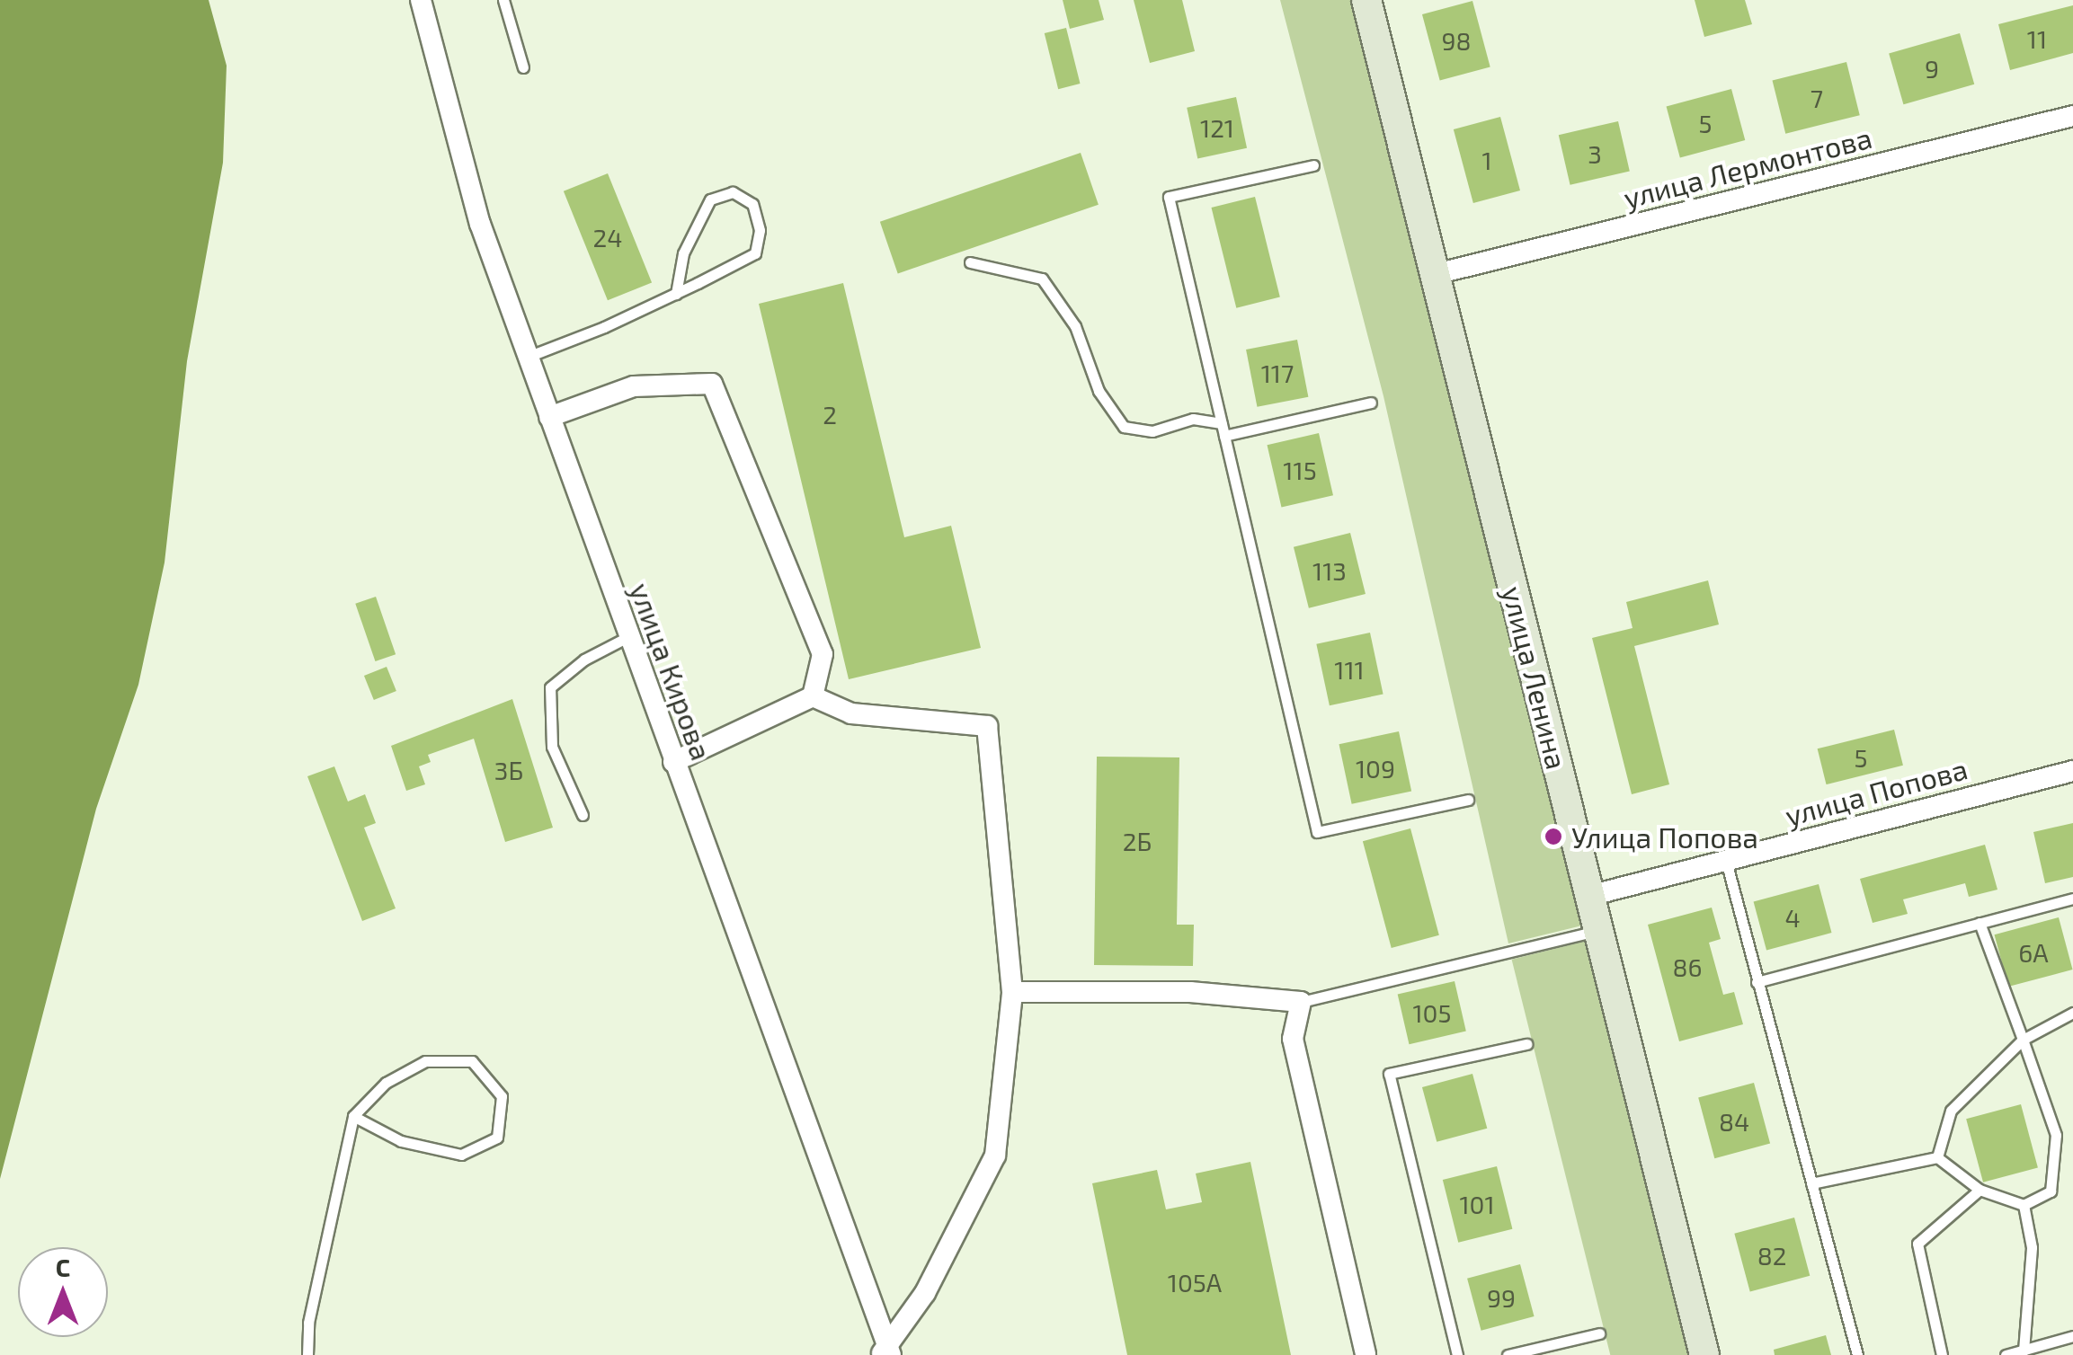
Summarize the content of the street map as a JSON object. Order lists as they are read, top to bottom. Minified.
{"streets":{"street":["улица Лермонтова","улица Кирова","улица Ленина","улица Попова"]},"crossings":[["улица Лермонтова","улица Ленина"],["улица Ленина","улица Попова"]],"places":["Улица Попова"],"house_numbers":["11","98","9","7","5","121","3","1","24","117","2","115","113","111","5","109","3Б","2Б","4","6А","86","105","84","101","82","105А","99"],"north":"top"}
